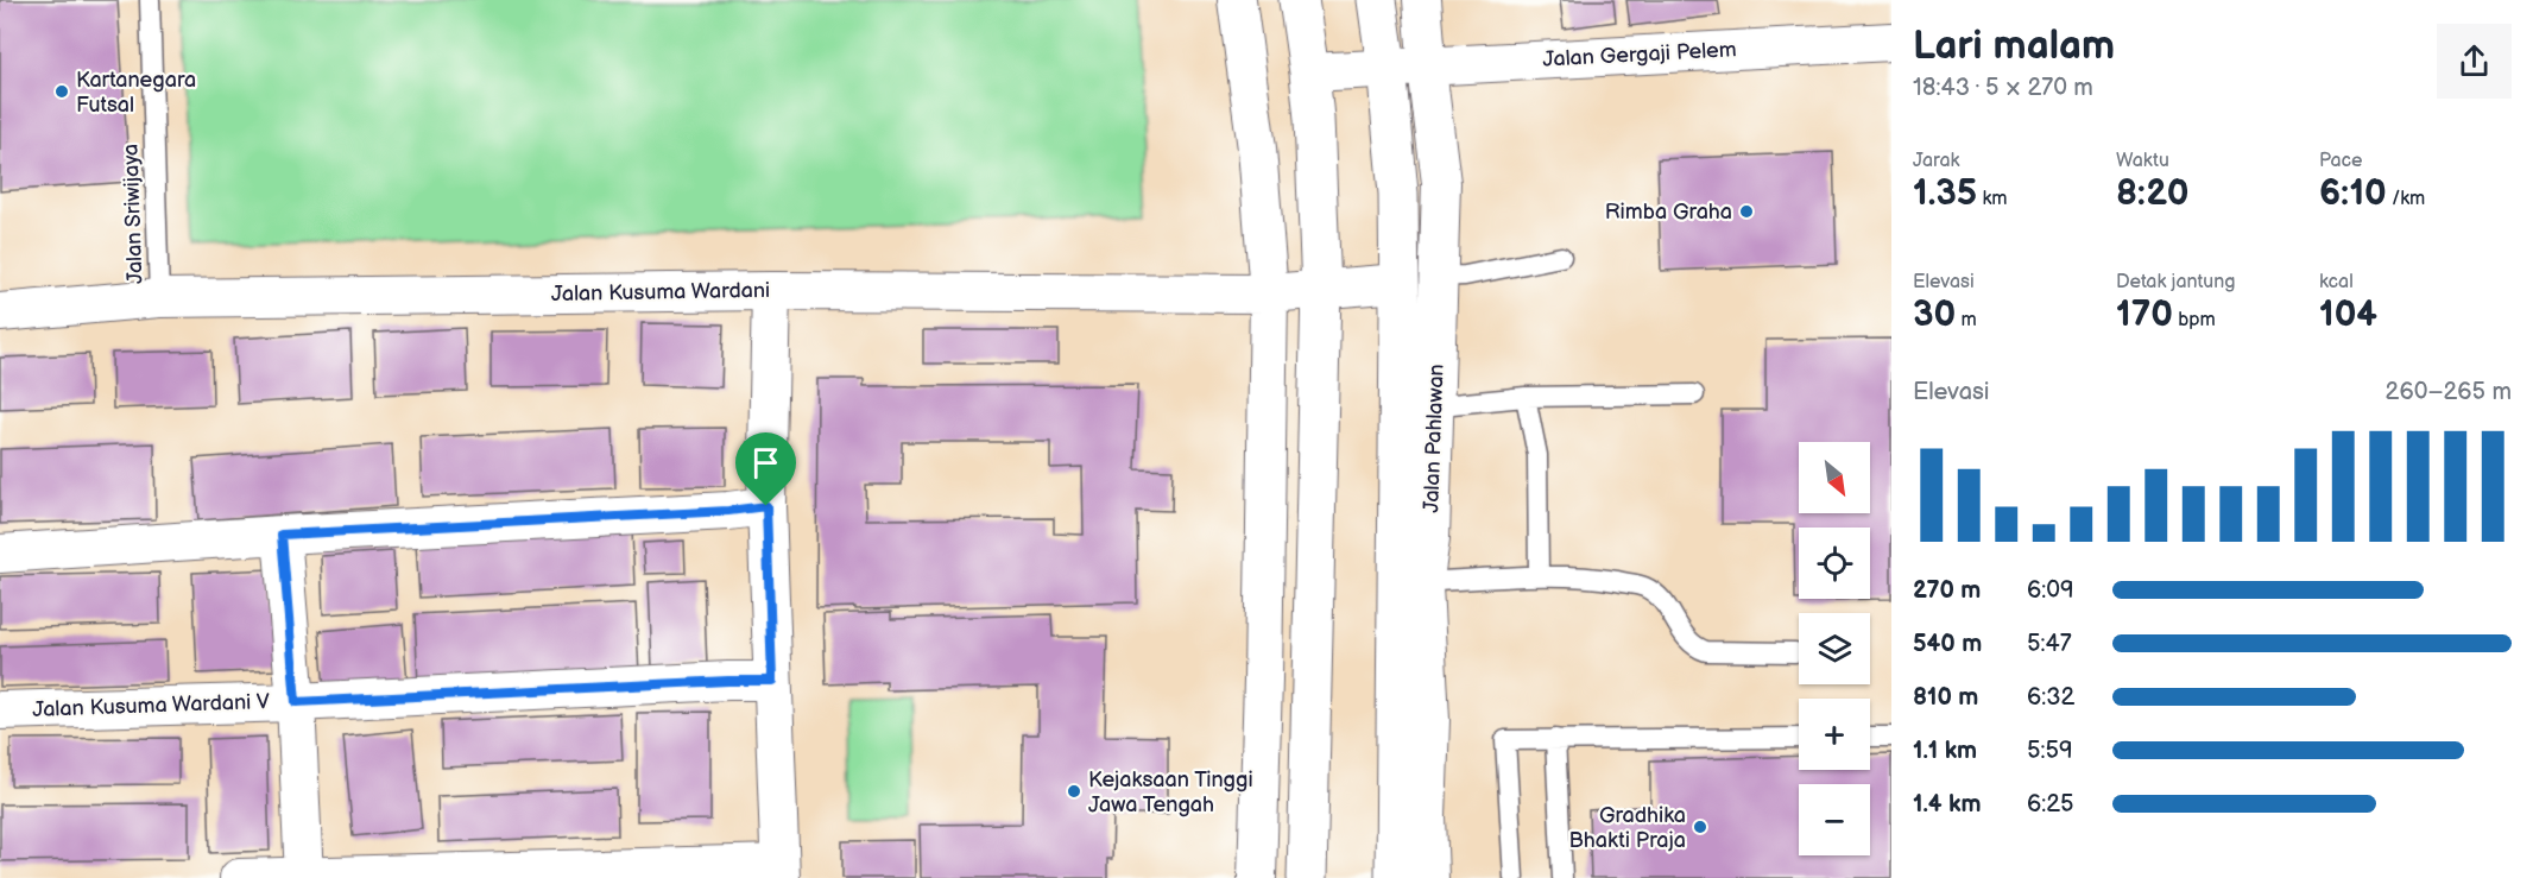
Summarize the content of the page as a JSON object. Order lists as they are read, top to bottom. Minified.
{"streets":{"main road":["Jalan Pahlawan"],"street":["Jalan Gergaji Pelem","Jalan Kusuma Wardani","Jalan Kusuma Wardani V"],"lane":["Jalan Sriwijaya"]},"crossings":[["Jalan Gergaji Pelem","Jalan Pahlawan"],["Jalan Sriwijaya","Jalan Kusuma Wardani"]],"places":["Kartanegara Futsal","Rimba Graha","Kejaksaan Tinggi Jawa Tengah","Gradhika Bhakti Praja"],"north":"bottom right","page":{"heading":["Lari malam","18:43 · 5 × 270 m"],"stats":[["Jarak","1.35 km"],["Waktu","8:20"],["Pace","6:10 /km"],["Elevasi","30 m"],["Detak jantung","170 bpm"],["kcal","104"]],"chart":["Elevasi","260–265 m"],"map_buttons":["+","−"],"list":[{"name":"270 m","note":"6:09"},{"name":"540 m","note":"5:47"},{"name":"810 m","note":"6:32"},{"name":"1.1 km","note":"5:59"},{"name":"1.4 km","note":"6:25"}]}}
